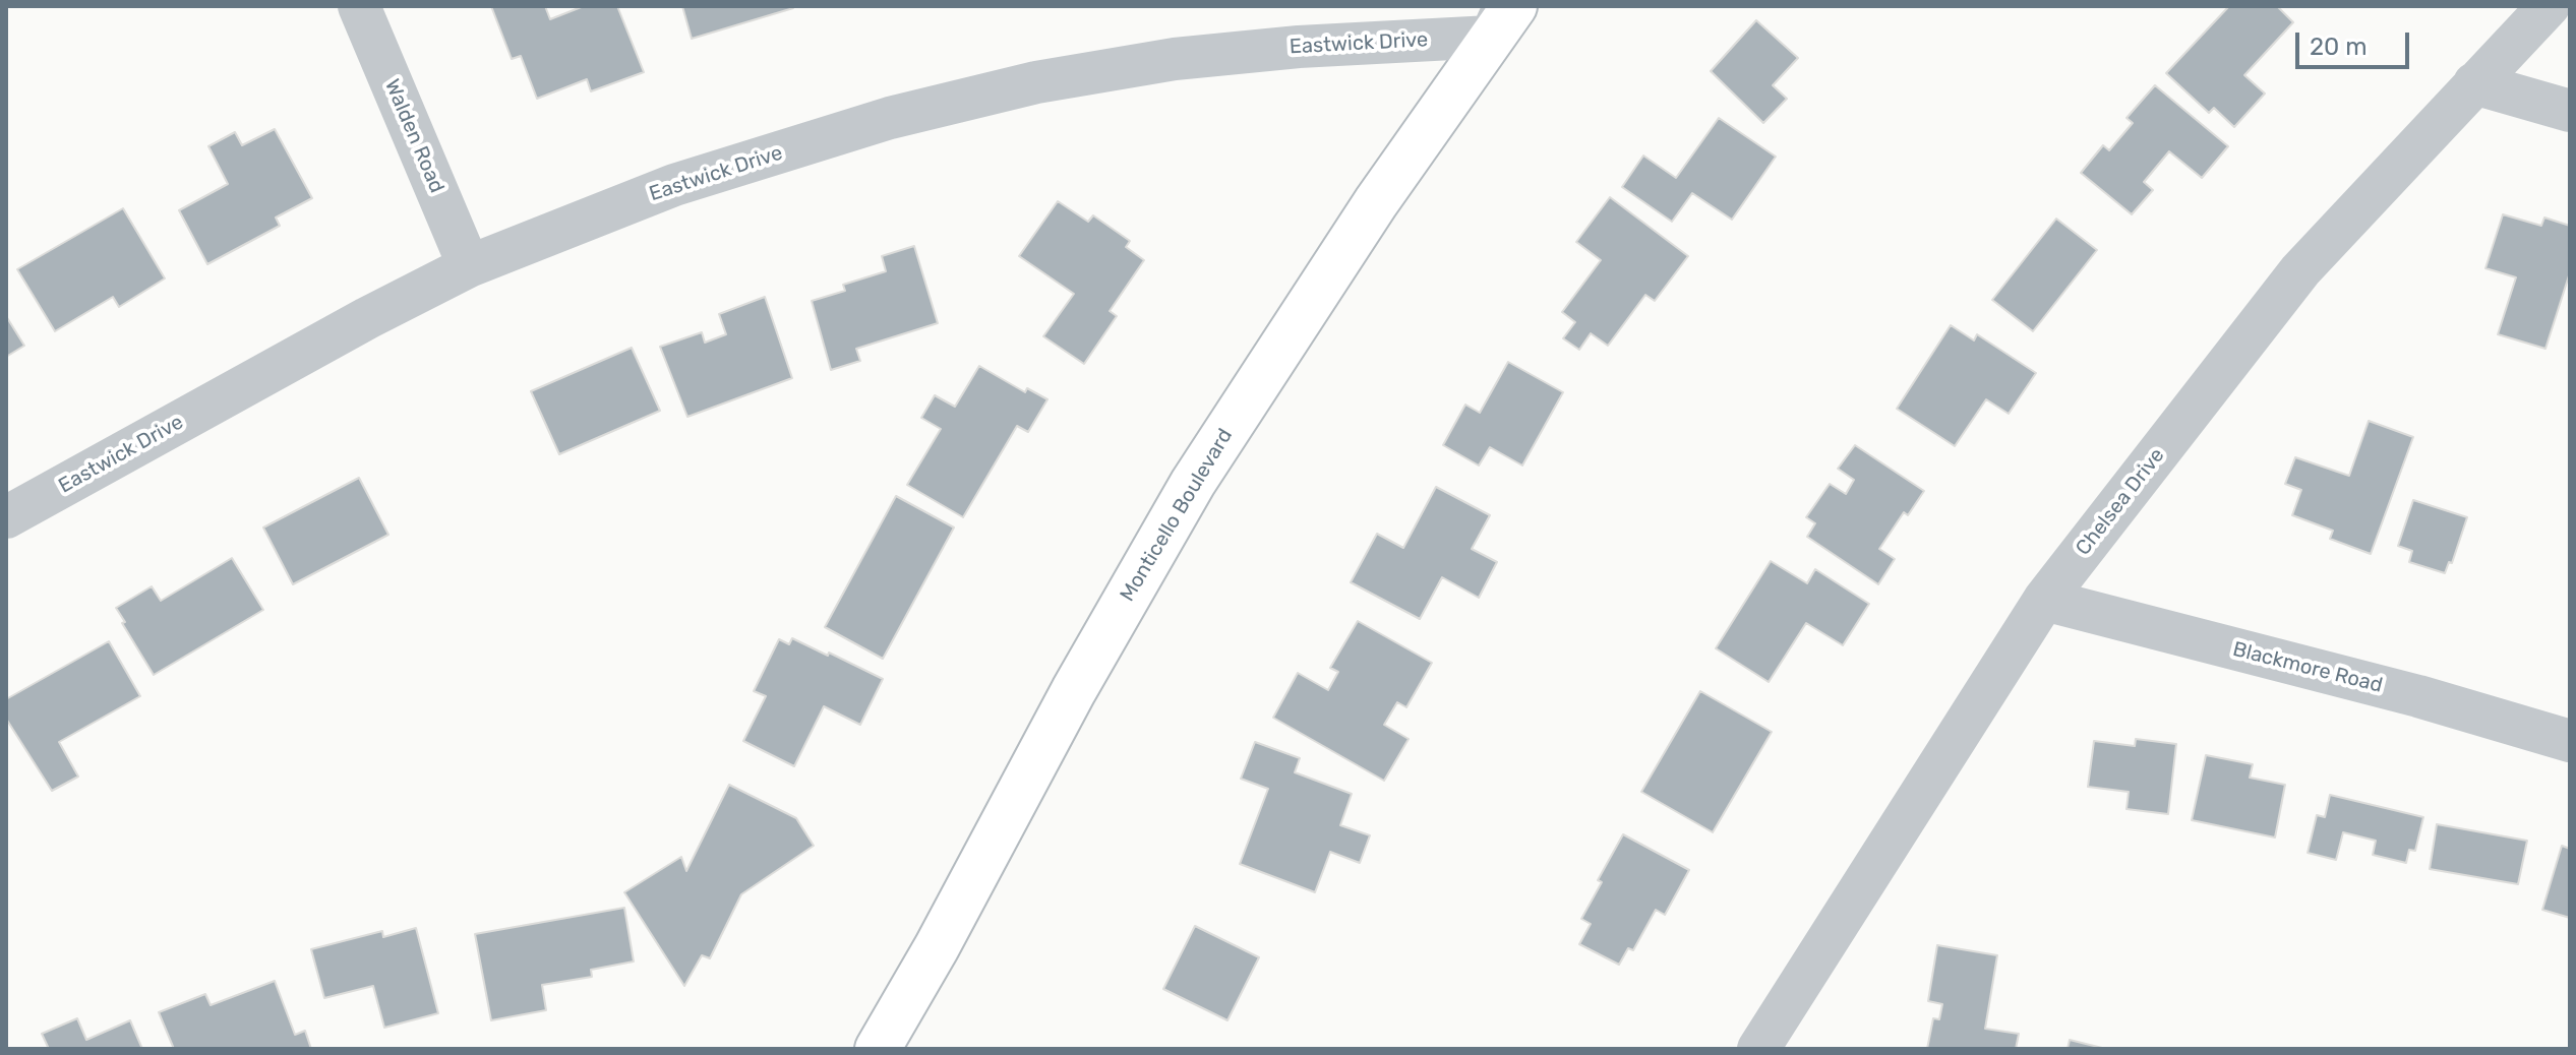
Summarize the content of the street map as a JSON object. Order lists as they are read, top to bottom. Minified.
{"streets":{"main road":["Monticello Boulevard"],"street":["Eastwick Drive","Walden Road","Chelsea Drive","Blackmore Road"]},"crossings":[["Eastwick Drive","Walden Road"],["Eastwick Drive","Monticello Boulevard"],["Chelsea Drive","Blackmore Road"]],"scale_bar":"20 m"}
